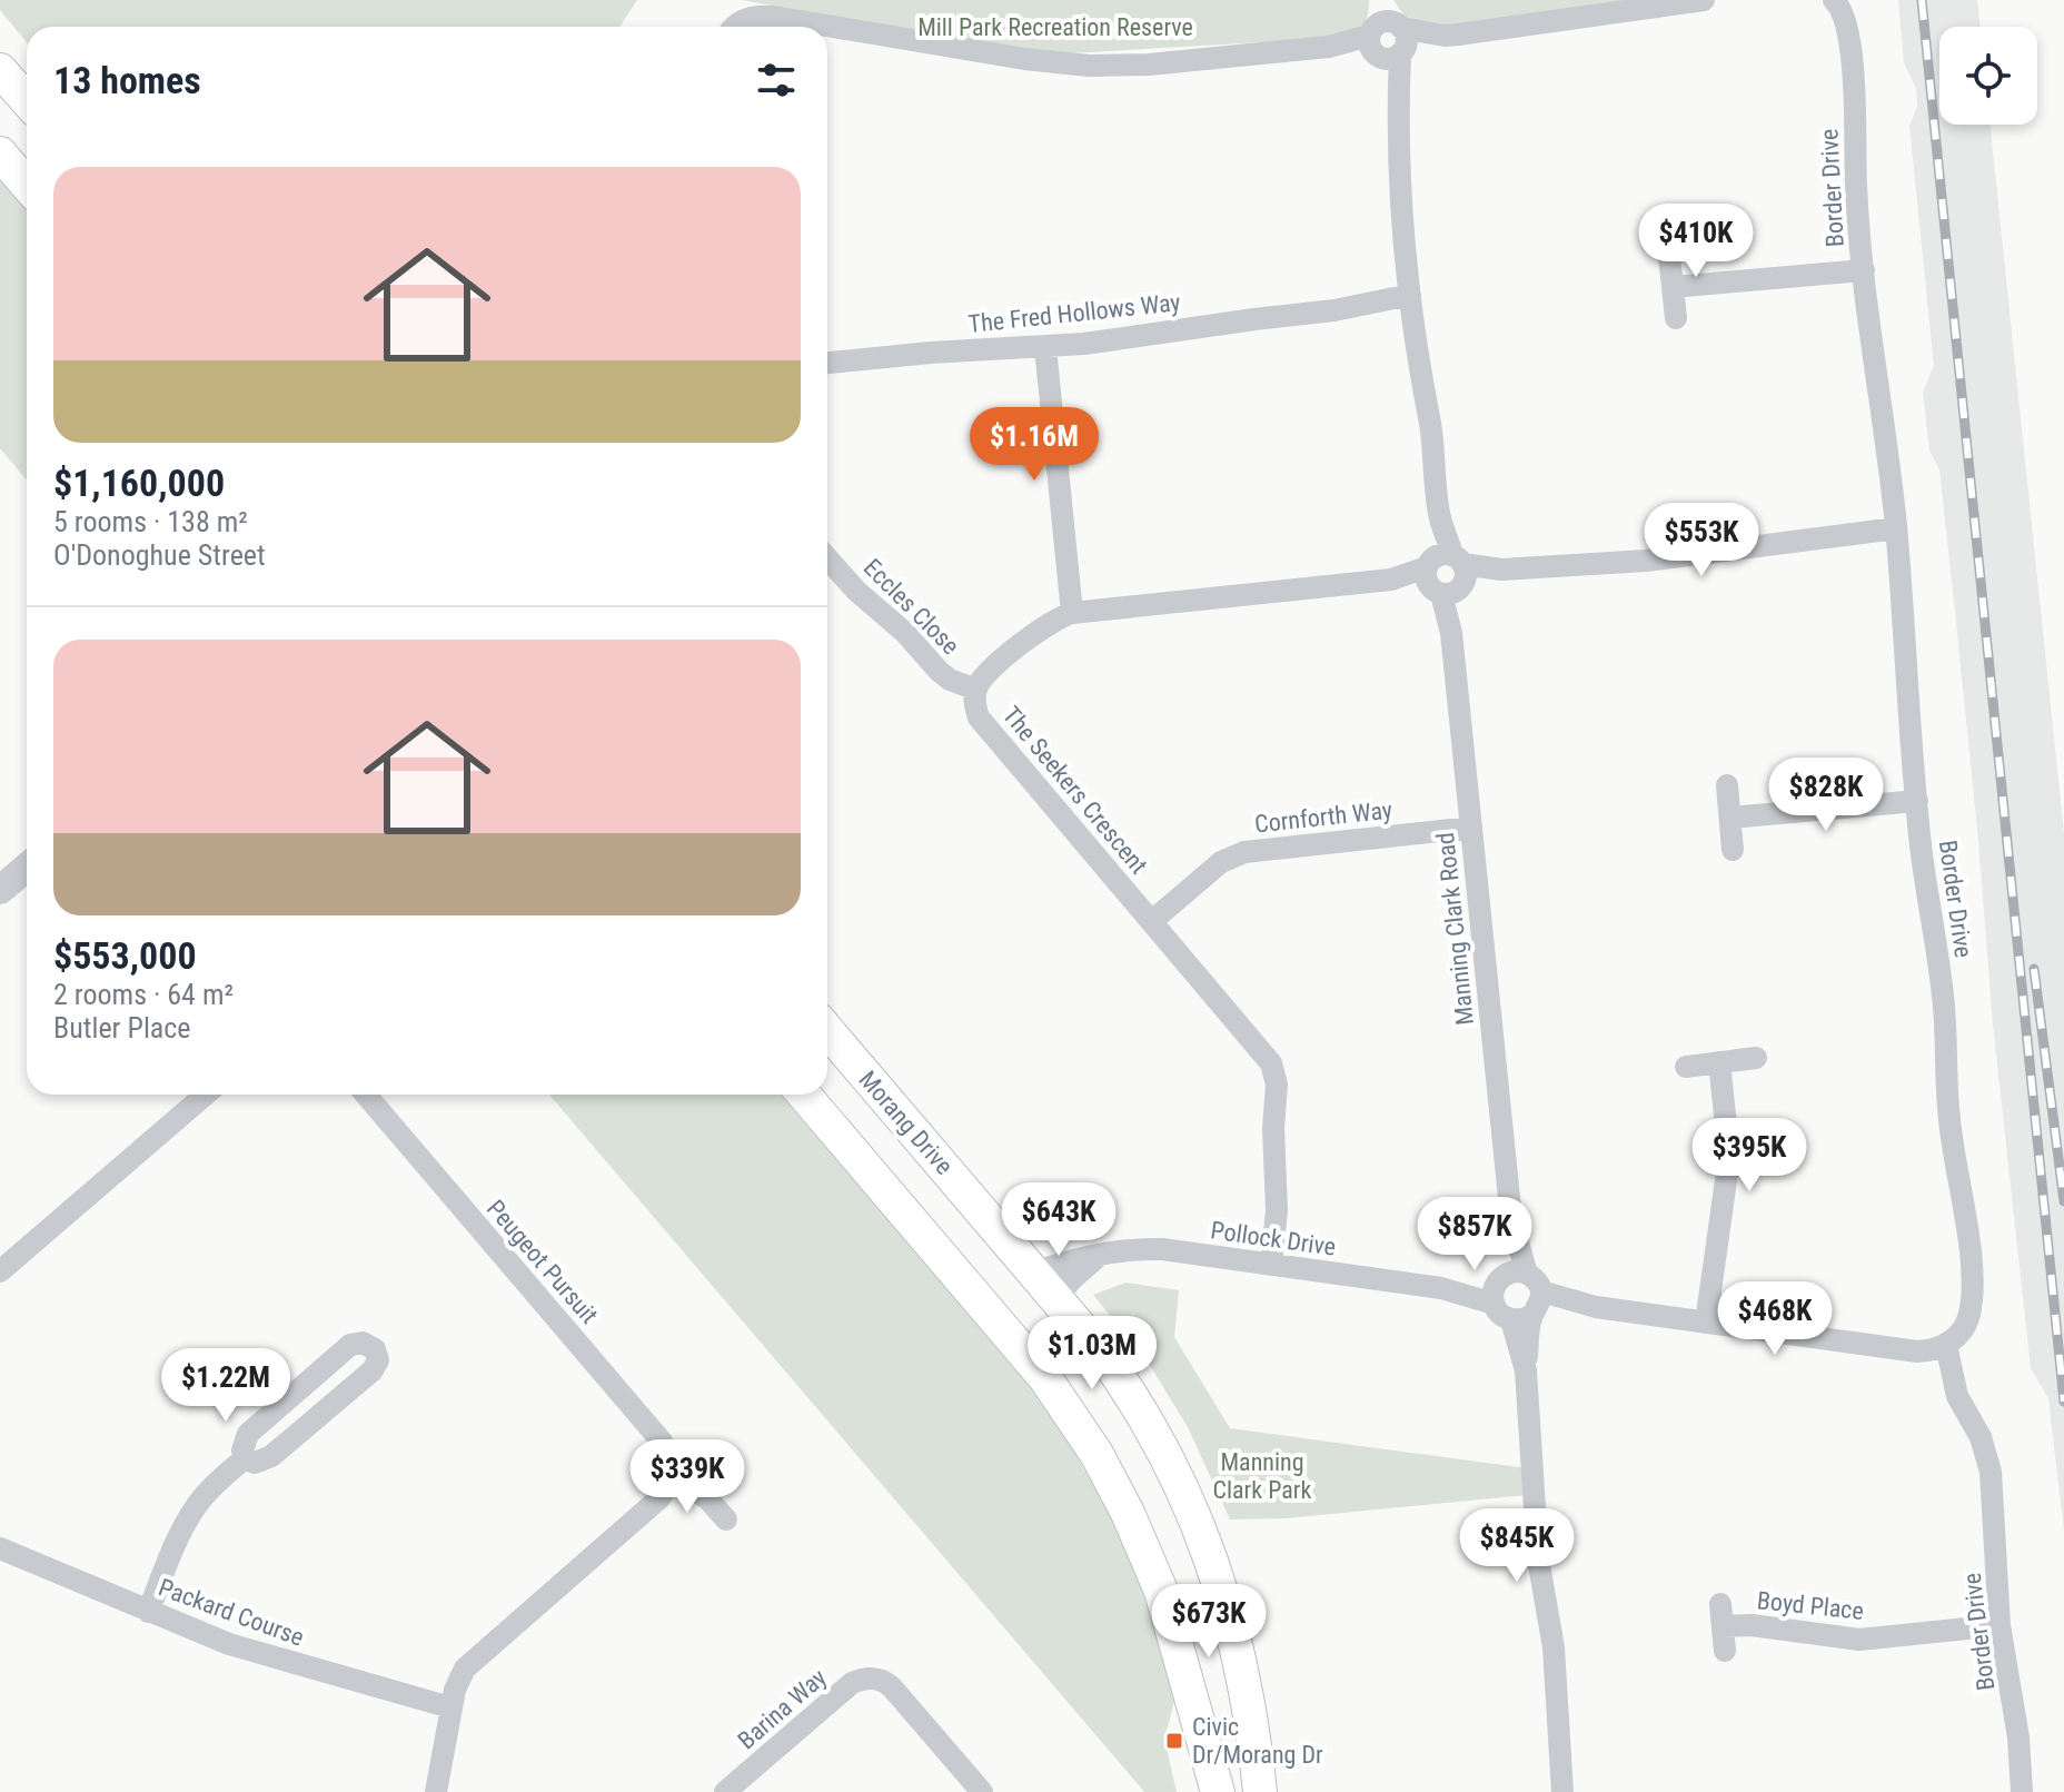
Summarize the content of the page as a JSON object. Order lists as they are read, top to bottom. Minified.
{"streets":{"main road":["Morang Drive"],"street":["Border Drive","The Fred Hollows Way","Eccles Close","The Seekers Crescent","Cornforth Way","Manning Clark Road","Pollock Drive","Peugeot Pursuit","Boyd Place","Packard Course","Barina Way"]},"crossings":[["Border Drive","The Seekers Crescent"],["Border Drive","Pollock Drive"],["Border Drive","Boyd Place"],["The Fred Hollows Way","Manning Clark Road"],["Eccles Close","The Seekers Crescent"],["The Seekers Crescent","Cornforth Way"],["The Seekers Crescent","Manning Clark Road"],["The Seekers Crescent","Pollock Drive"],["Cornforth Way","Manning Clark Road"],["Manning Clark Road","Pollock Drive"],["Morang Drive","Pollock Drive"]],"parks":["Mill Park Recreation Reserve","Manning Clark Park"],"places":{"transit":["Civic Dr/Morang Dr"]},"page":{"heading":"13 homes","list":[{"name":"$1,160,000","note":"5 rooms · 138 m² · O'Donoghue Street"},{"name":"$553,000","note":"2 rooms · 64 m² · Butler Place"}],"price":["$410K","$1.16M","$553K","$828K","$395K","$643K","$857K","$468K","$1.03M","$1.22M","$339K","$845K","$673K"]}}
